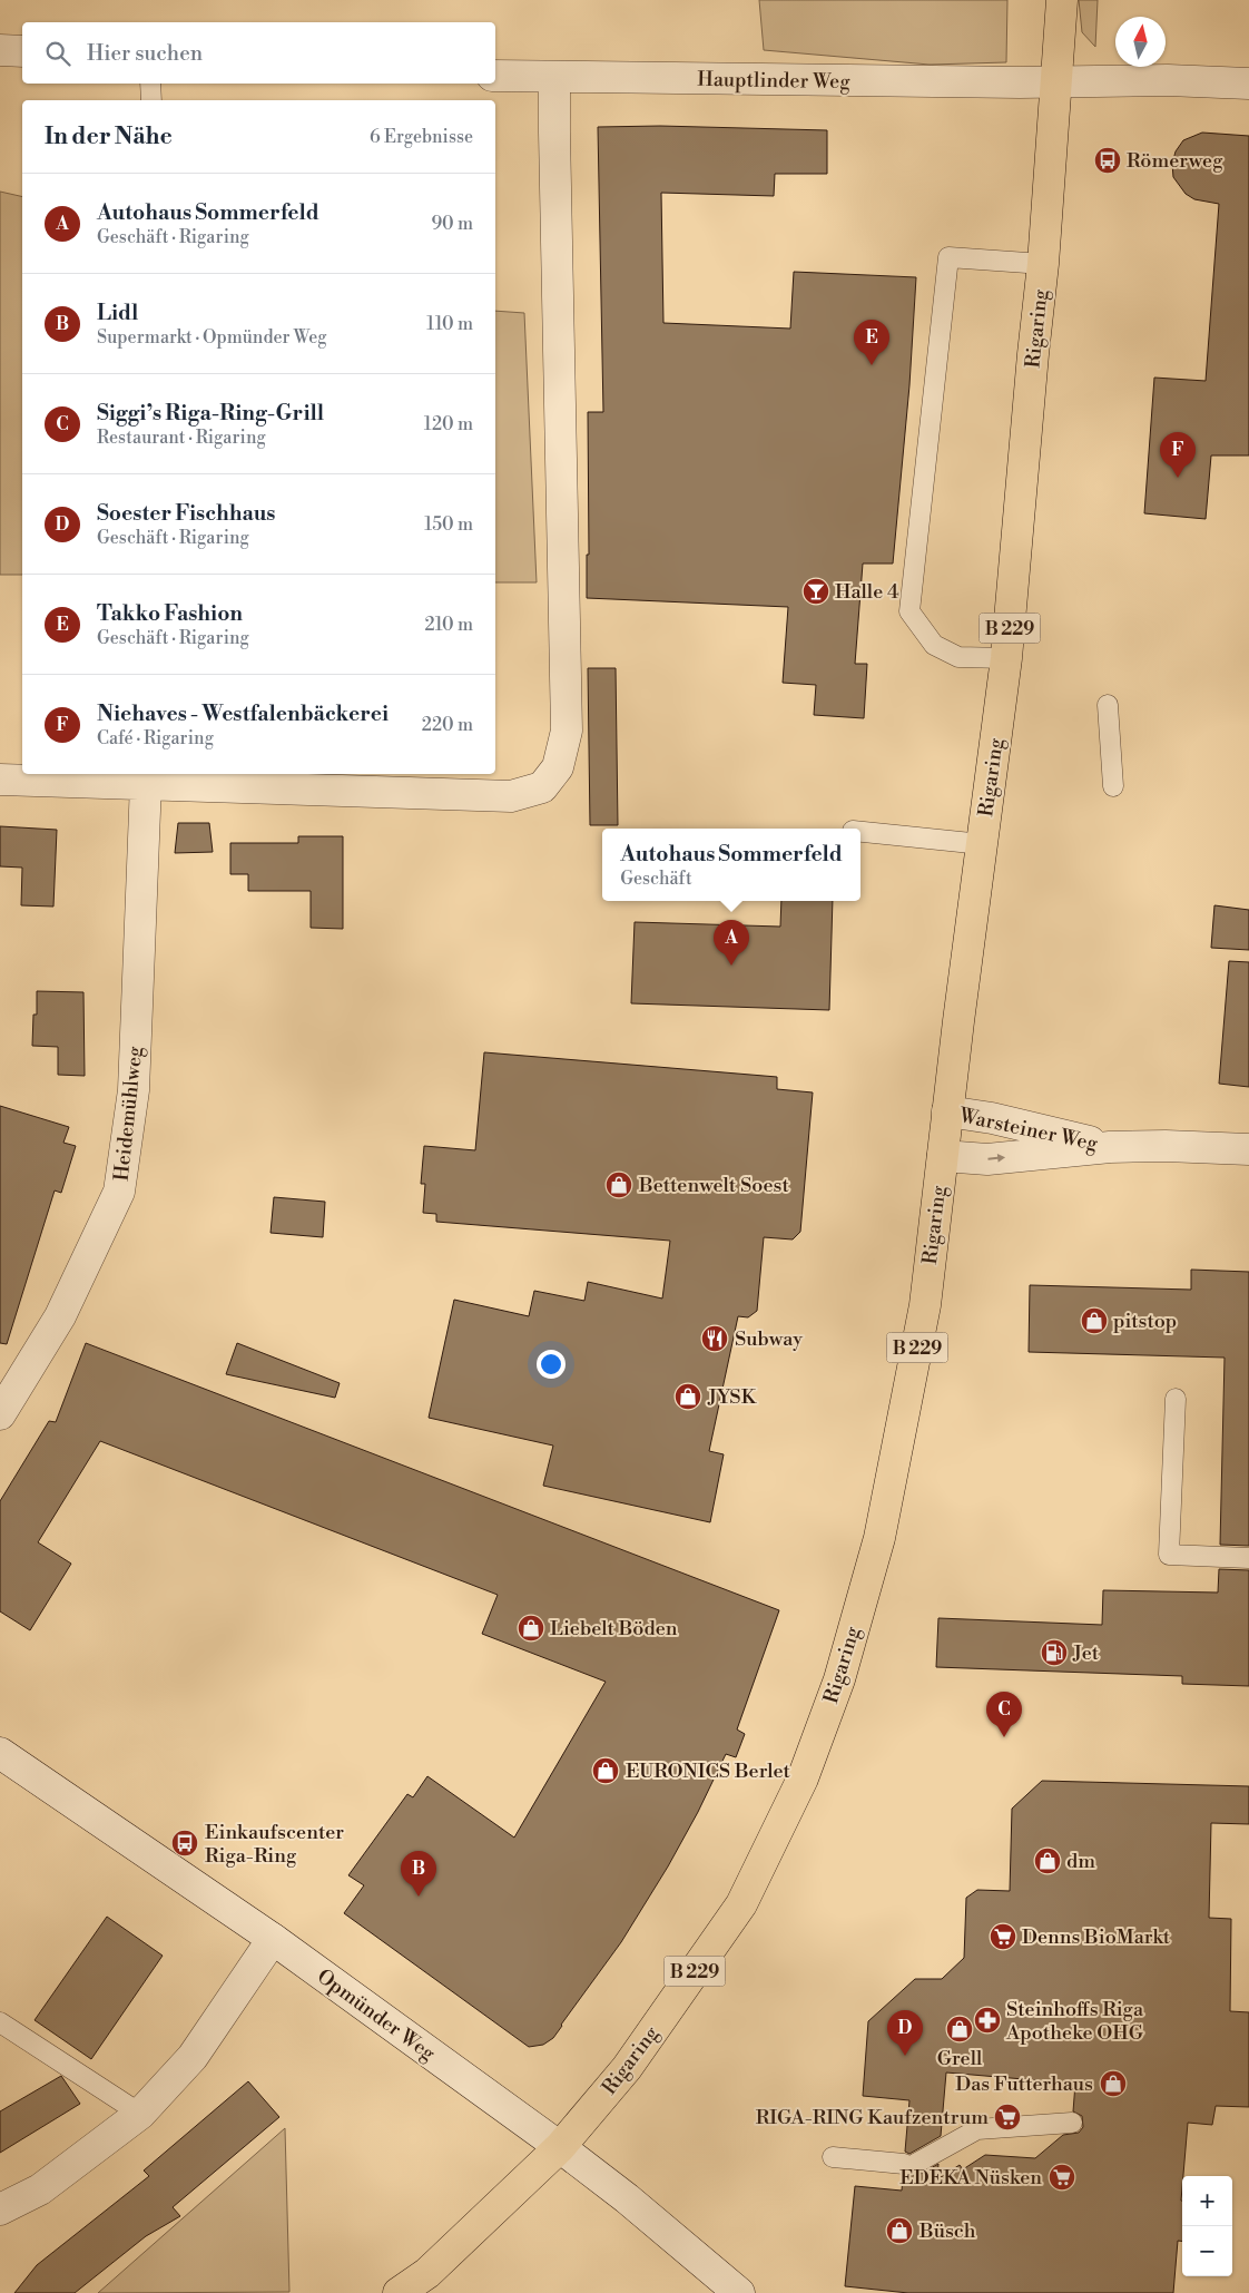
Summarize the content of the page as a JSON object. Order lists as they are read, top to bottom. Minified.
{"streets":{"main road":["Rigaring","B 229"],"street":["Hauptlinder Weg","Heidemühlweg","Warsteiner Weg","Opmünder Weg"]},"crossings":[["Hauptlinder Weg","Rigaring"],["Rigaring","Warsteiner Weg"],["Rigaring","Opmünder Weg"]],"places":{"bus stop":["Römerweg","Einkaufscenter Riga-Ring"],"bar":["Halle 4"],"shop":["Bettenwelt Soest","pitstop","JYSK","Liebelt Böden","EURONICS Berlet","dm","Grell","Das Futterhaus","Büsch"],"restaurant":["Subway"],"fuel station":["Jet"],"supermarket":["Denns BioMarkt","RIGA-RING Kaufzentrum","EDEKA Nüsken"],"pharmacy":["Steinhoffs Riga Apotheke OHG"]},"north":"top","page":{"search":"Hier suchen","heading":["In der Nähe","6 Ergebnisse"],"list":[{"mark":"A","name":"Autohaus Sommerfeld","note":"Geschäft · Rigaring","value":"90 m"},{"mark":"B","name":"Lidl","note":"Supermarkt · Opmünder Weg","value":"110 m"},{"mark":"C","name":"Siggi’s Riga-Ring-Grill","note":"Restaurant · Rigaring","value":"120 m"},{"mark":"D","name":"Soester Fischhaus","note":"Geschäft · Rigaring","value":"150 m"},{"mark":"E","name":"Takko Fashion","note":"Geschäft · Rigaring","value":"210 m"},{"mark":"F","name":"Niehaves - Westfalenbäckerei","note":"Café · Rigaring","value":"220 m"}],"pins":["E","F","A","C","B","D"],"popup":["Autohaus Sommerfeld","Geschäft"],"map_buttons":["+","−"]}}
